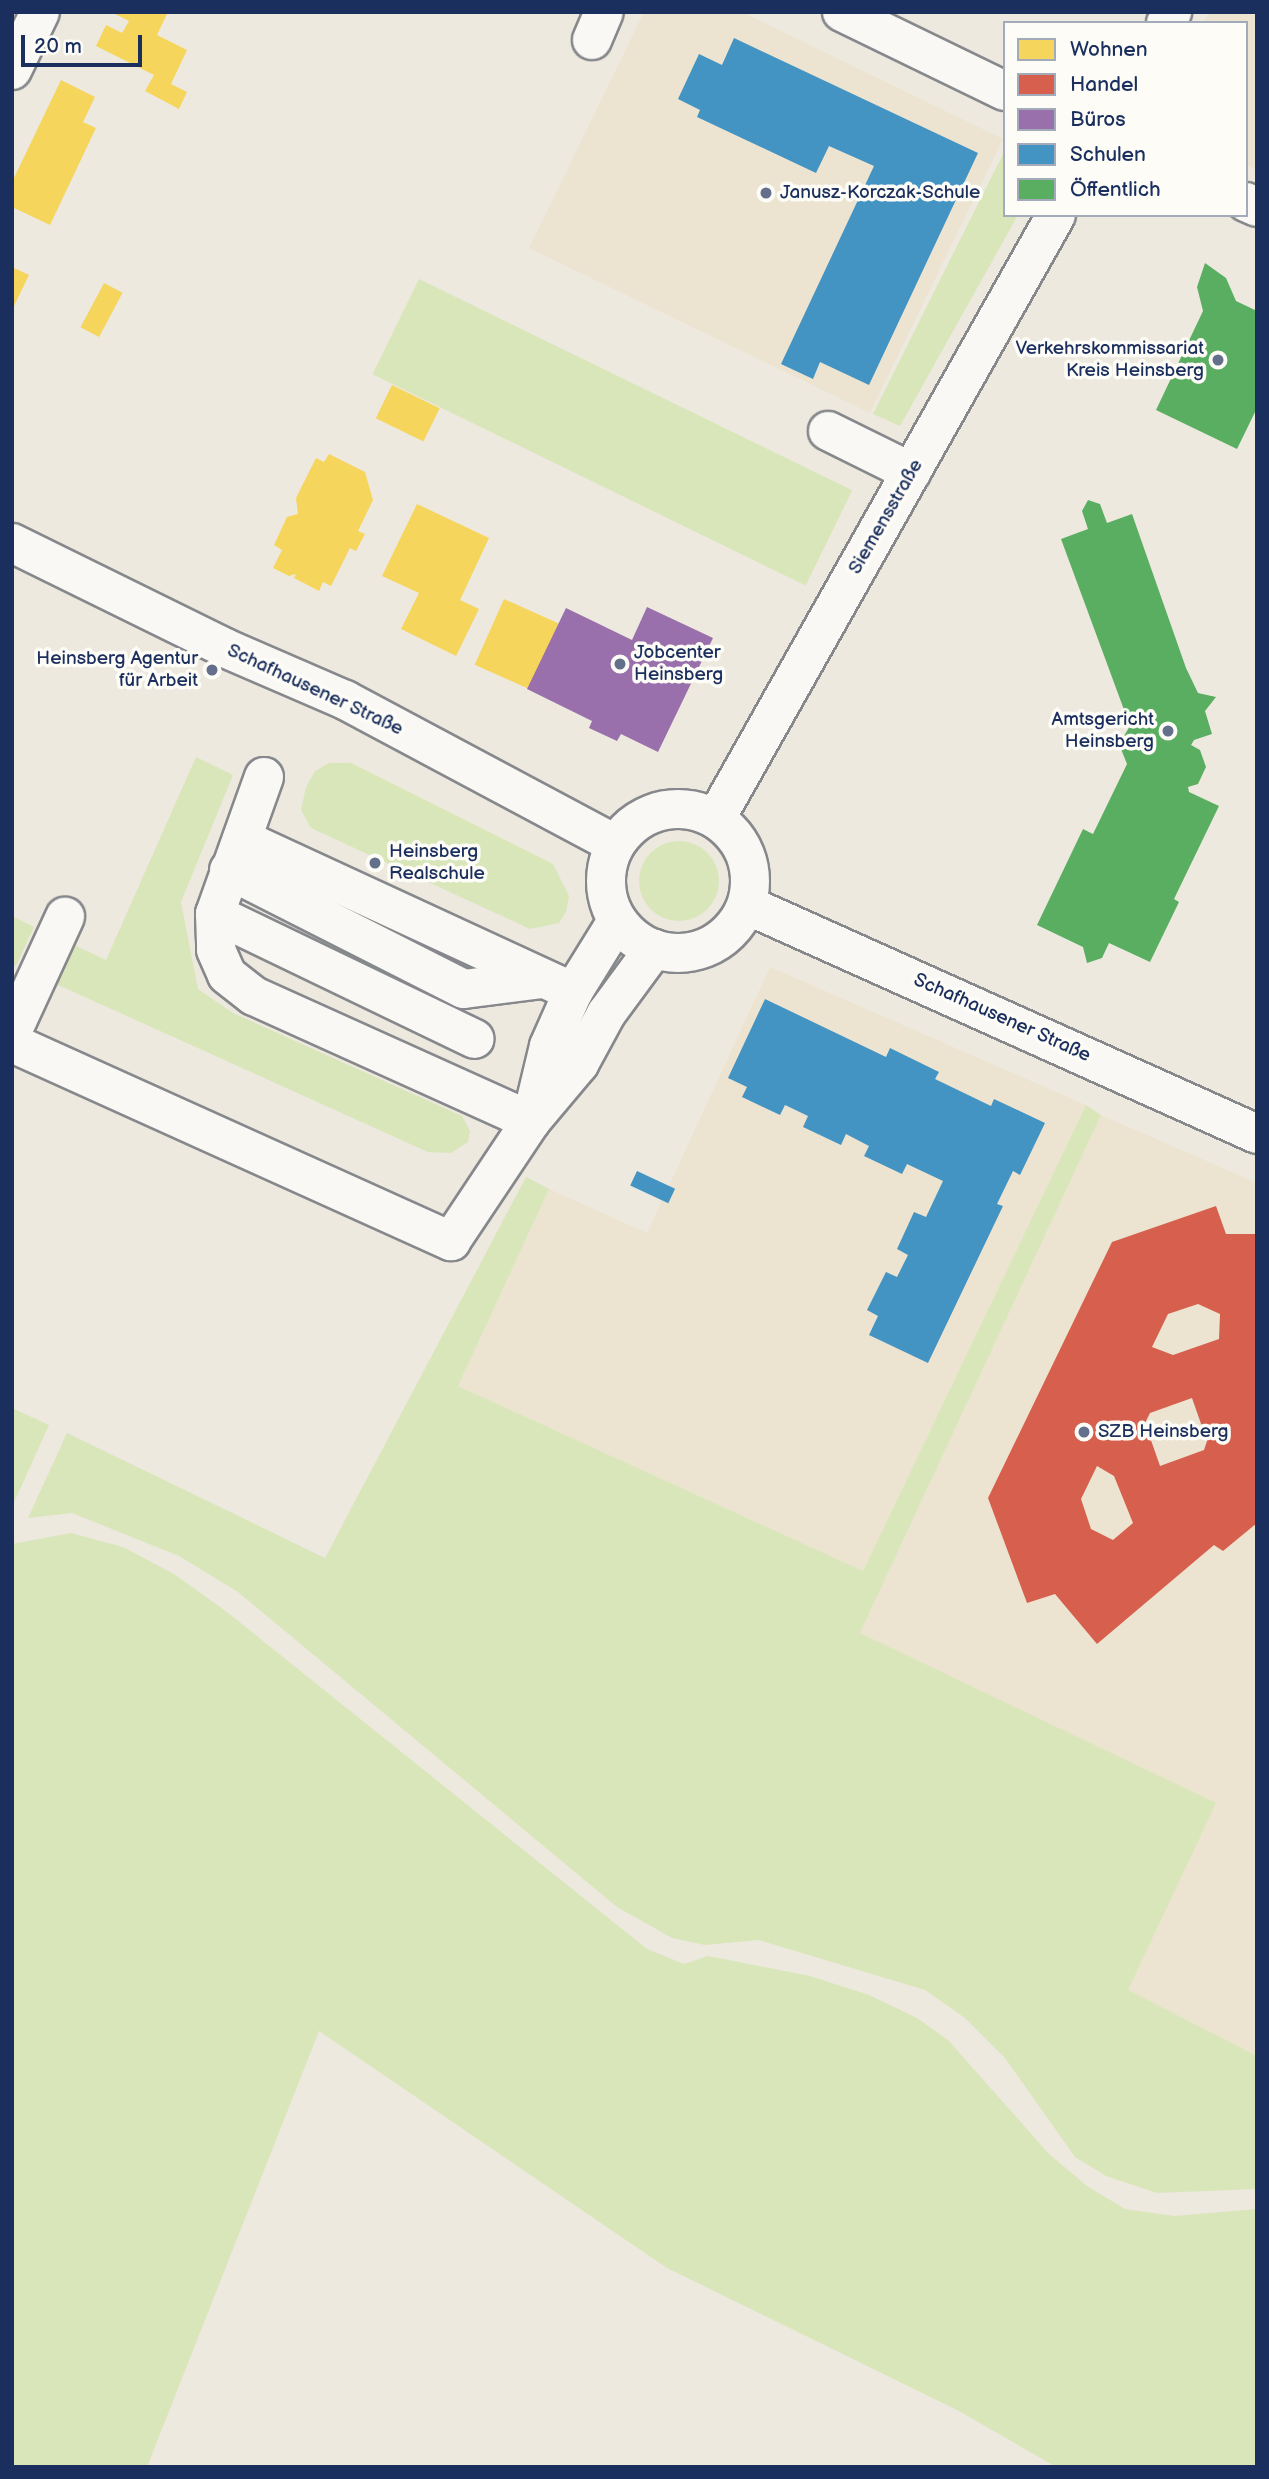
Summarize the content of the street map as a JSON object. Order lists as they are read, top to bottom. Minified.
{"streets":{"street":["Siemensstraße","Schafhausener Straße"]},"crossings":[["Siemensstraße","Schafhausener Straße"]],"places":["Janusz-Korczak-Schule","Verkehrskommissariat Kreis Heinsberg","Jobcenter Heinsberg","Heinsberg Agentur für Arbeit","Amtsgericht Heinsberg","Heinsberg Realschule","SZB Heinsberg"],"legend":["Wohnen","Handel","Büros","Schulen","Öffentlich"],"scale_bar":"20 m"}
